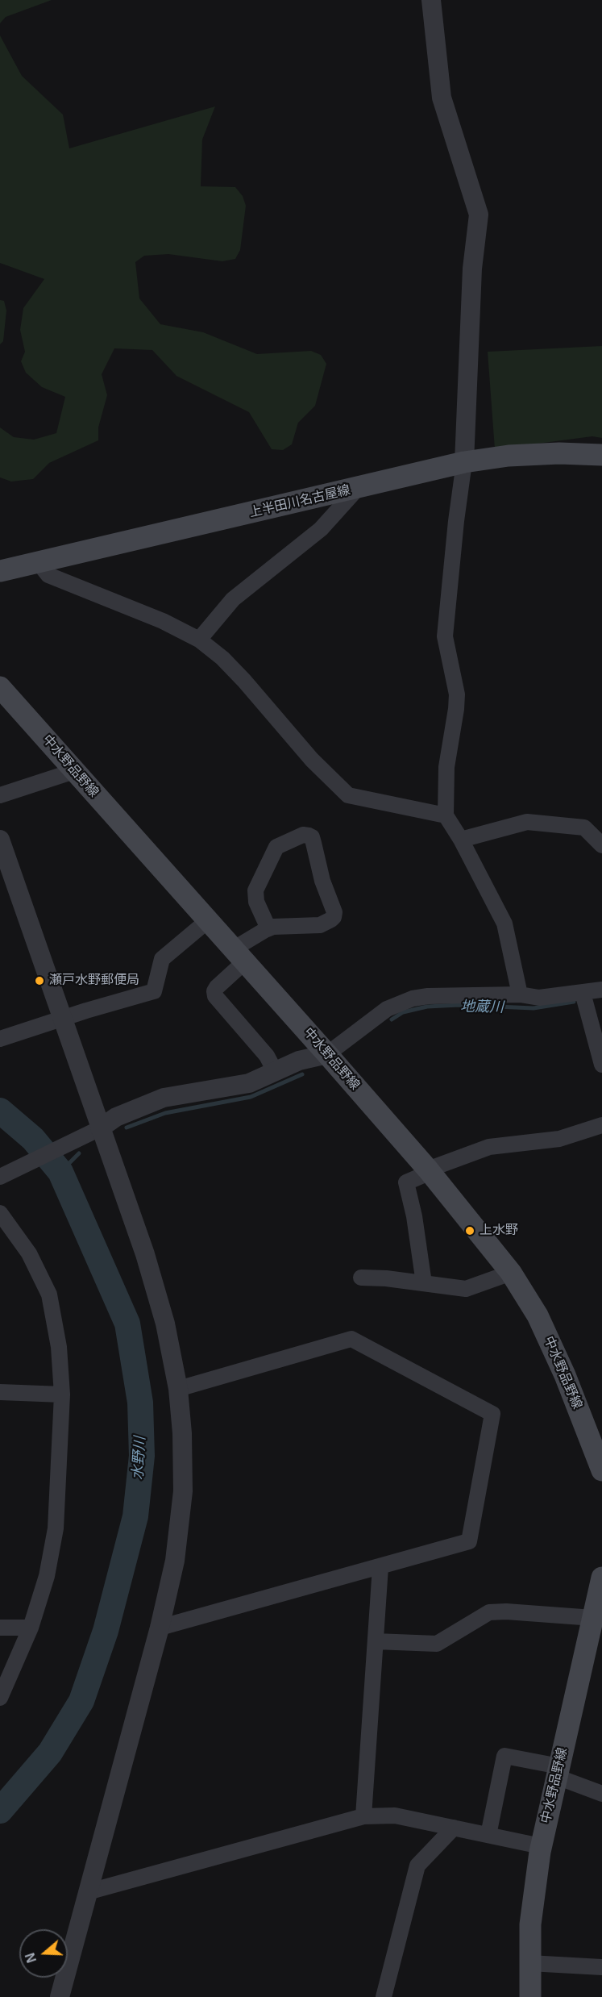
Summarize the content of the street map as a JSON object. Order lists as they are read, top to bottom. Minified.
{"streets":{"main road":["上半田川名古屋線","中水野品野線"]},"water":["地蔵川","水野川"],"places":["瀬戸水野郵便局","上水野"],"north":"left"}
